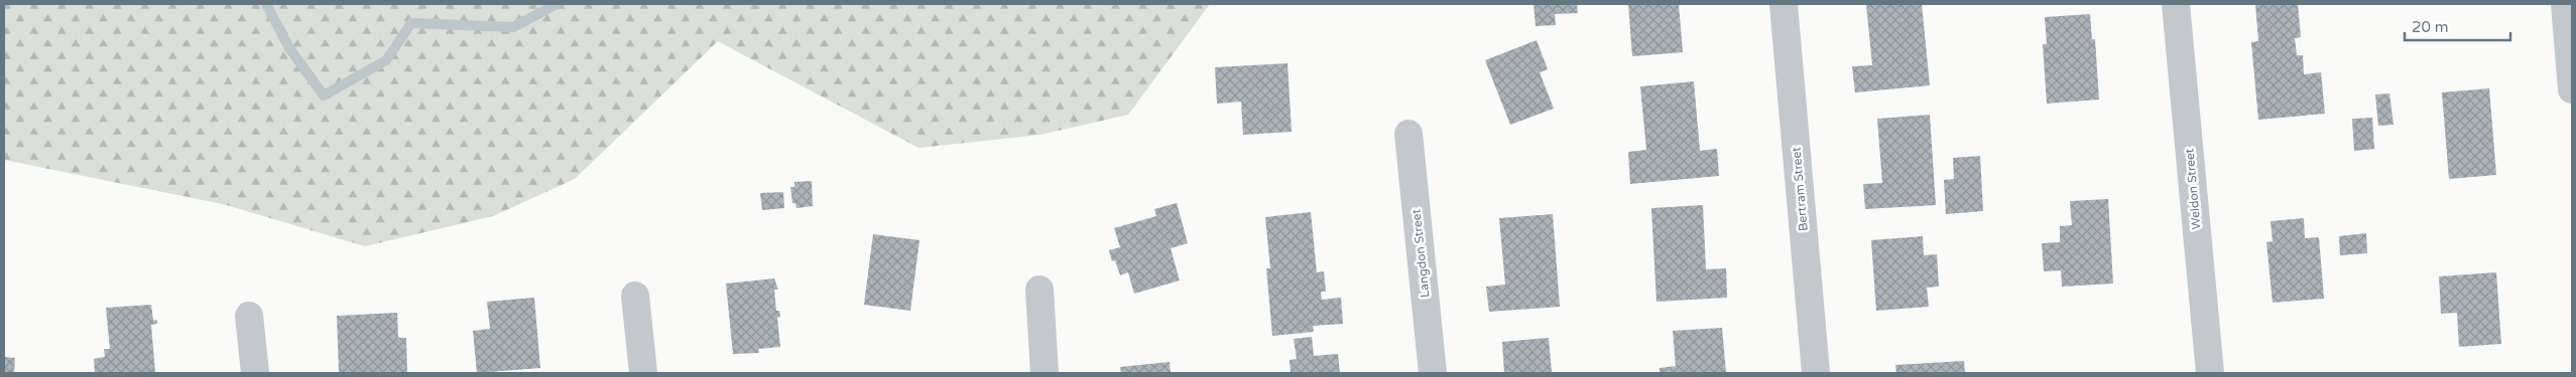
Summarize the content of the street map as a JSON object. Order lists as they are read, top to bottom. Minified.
{"streets":{"street":["Bertram Street","Weldon Street","Langdon Street"]},"scale_bar":"20 m"}
